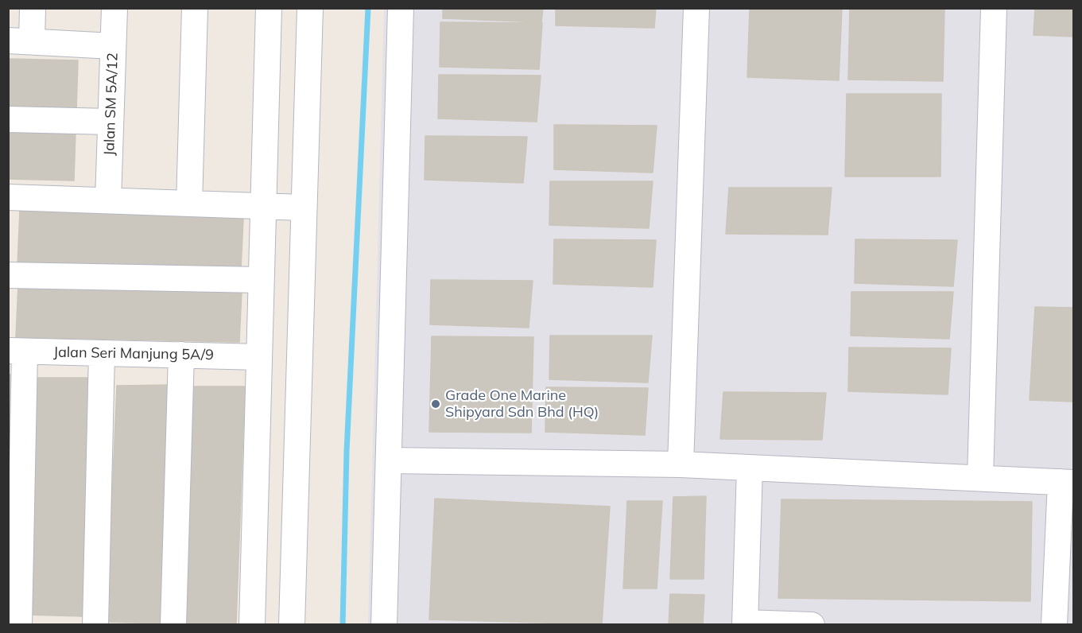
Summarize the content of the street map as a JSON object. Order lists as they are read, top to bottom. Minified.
{"streets":{"street":["Jalan SM 5A/12","Jalan Seri Manjung 5A/9"]},"places":["Grade One Marine Shipyard Sdn Bhd (HQ)"]}
